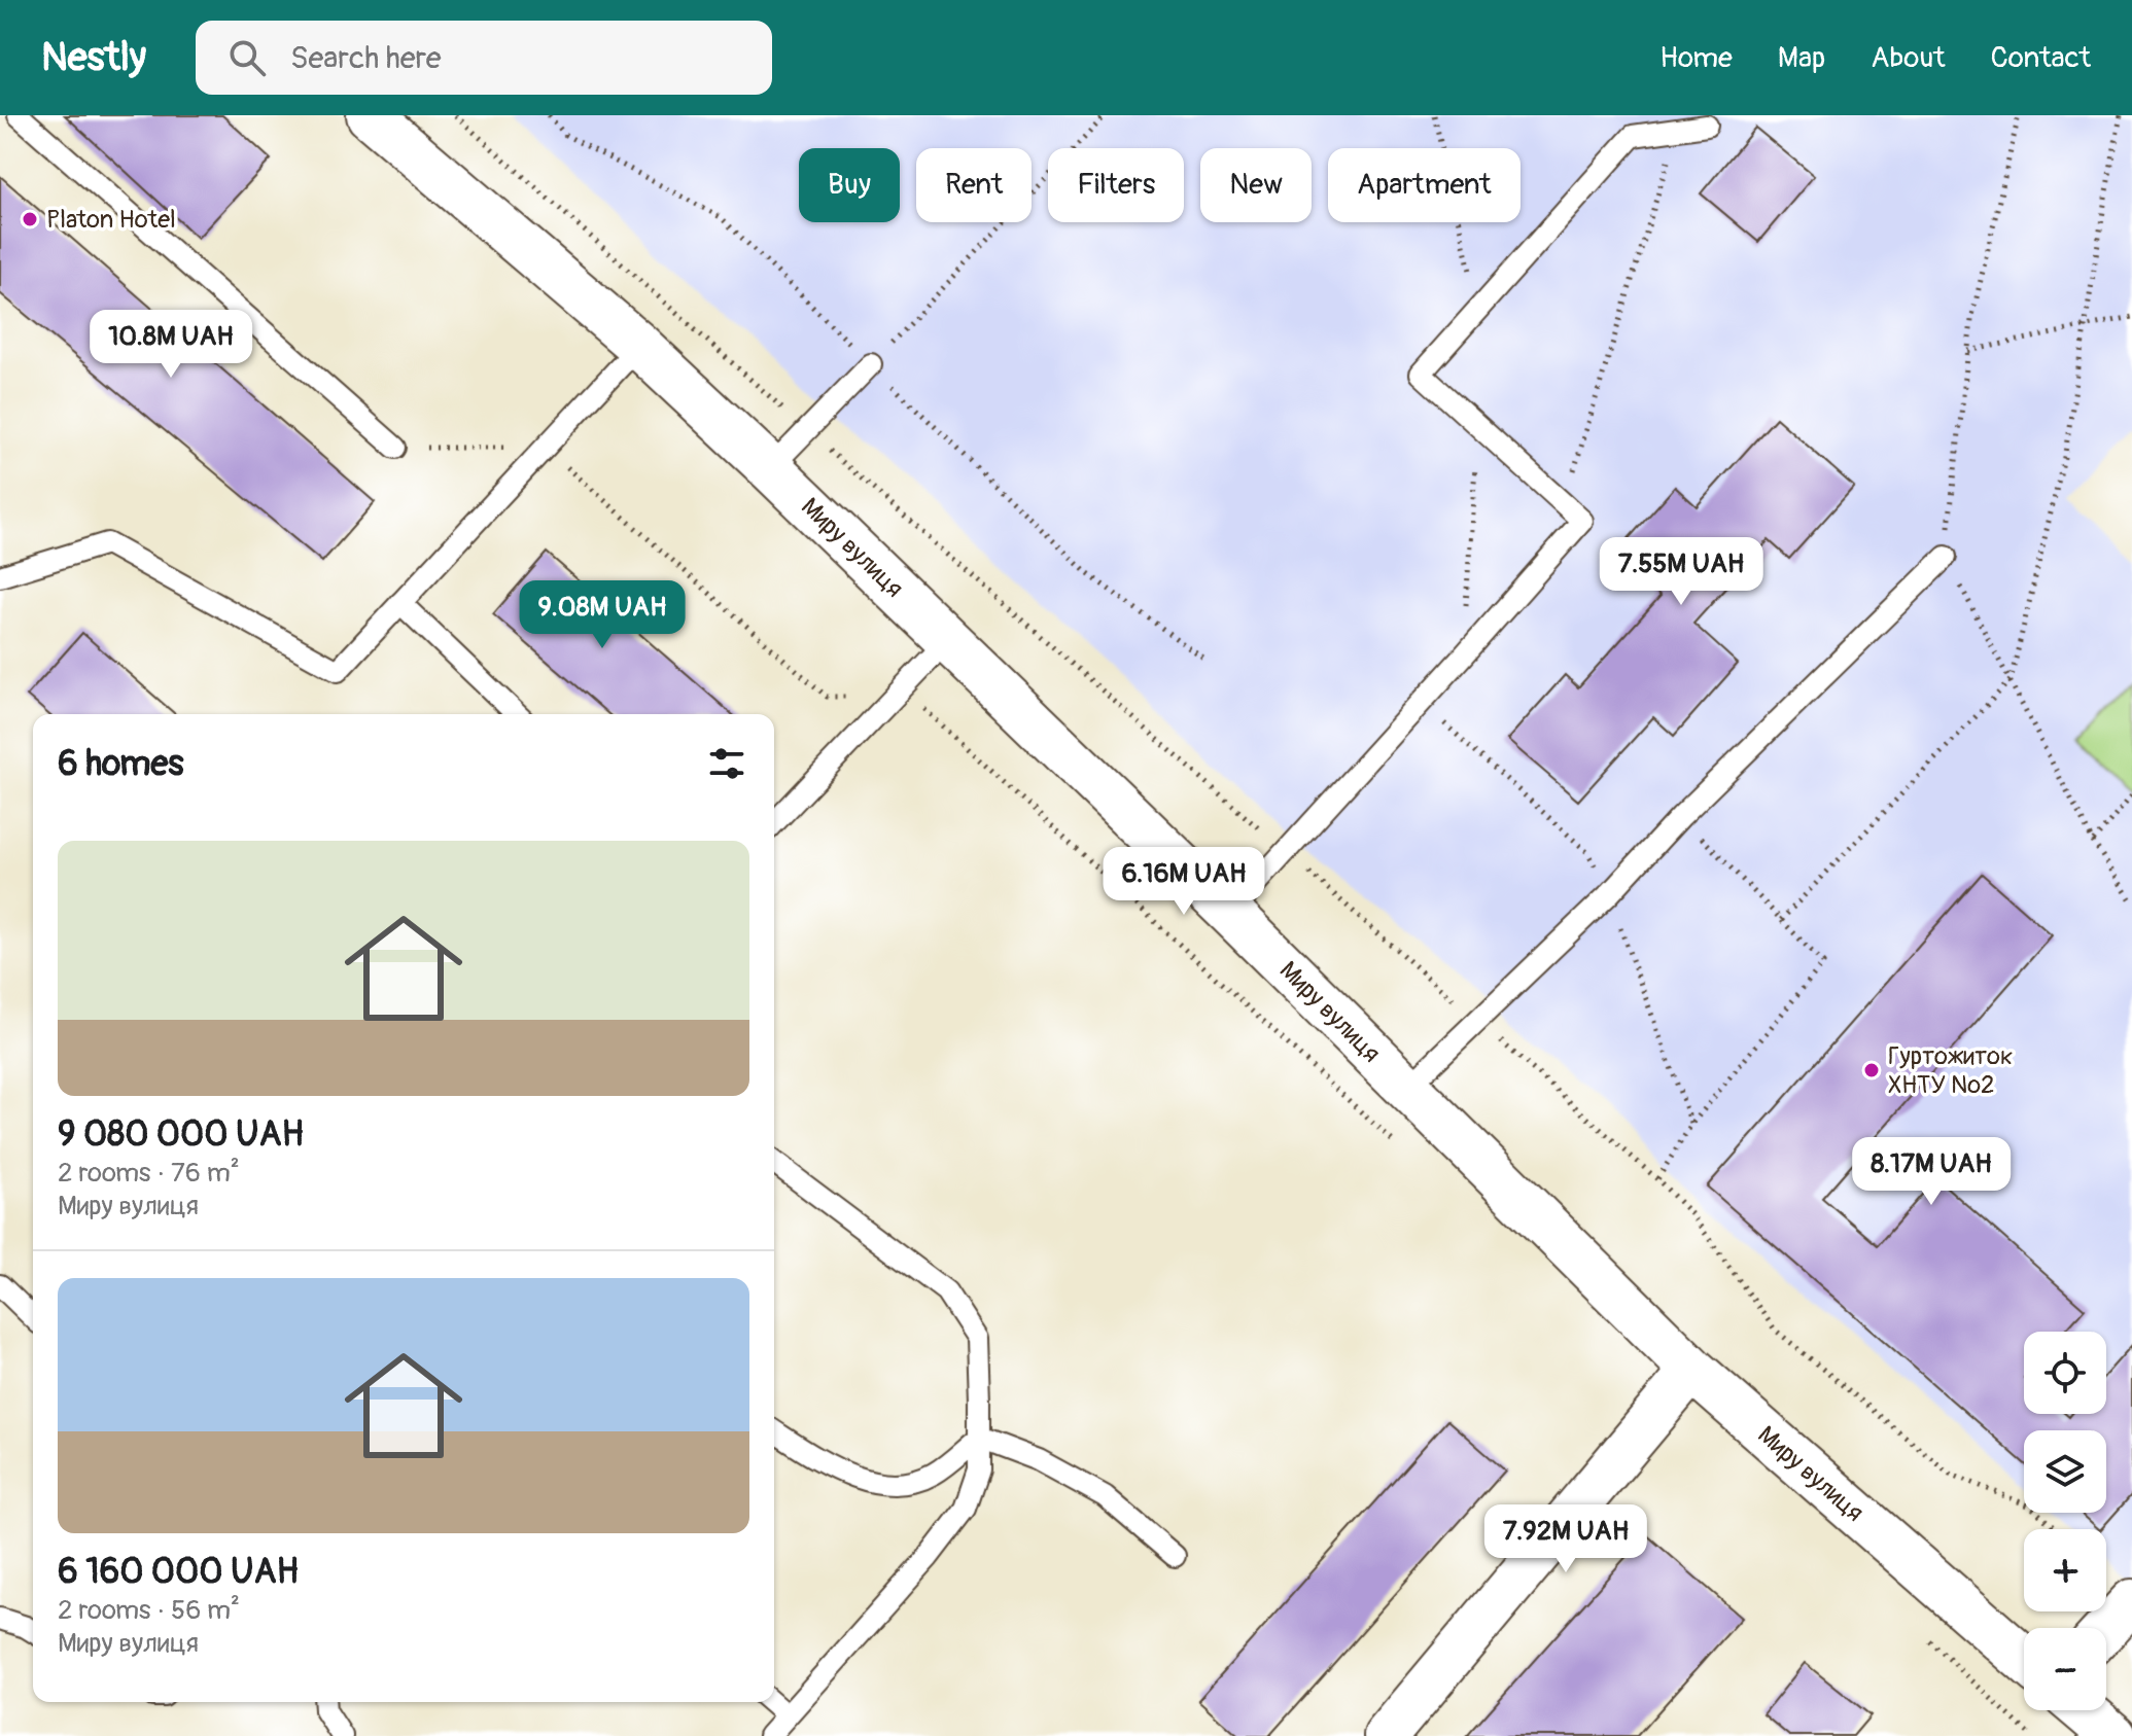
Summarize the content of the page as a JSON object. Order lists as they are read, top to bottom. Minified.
{"streets":{"street":["Миру вулиця"]},"places":["Platon Hotel","Гуртожиток ХНТУ №2"],"page":{"header":"Nestly","search":"Search here","nav":["Home","Map","About","Contact"],"chip":["Buy","Rent","Filters","New","Apartment"],"price":["10.8M UAH","7.55M UAH","9.08M UAH","6.16M UAH","8.17M UAH","7.92M UAH"],"heading":"6 homes","list":[{"name":"9 080 000 UAH","note":"2 rooms · 76 m² · Миру вулиця"},{"name":"6 160 000 UAH","note":"2 rooms · 56 m² · Миру вулиця"}],"map_buttons":["+","−"]}}
